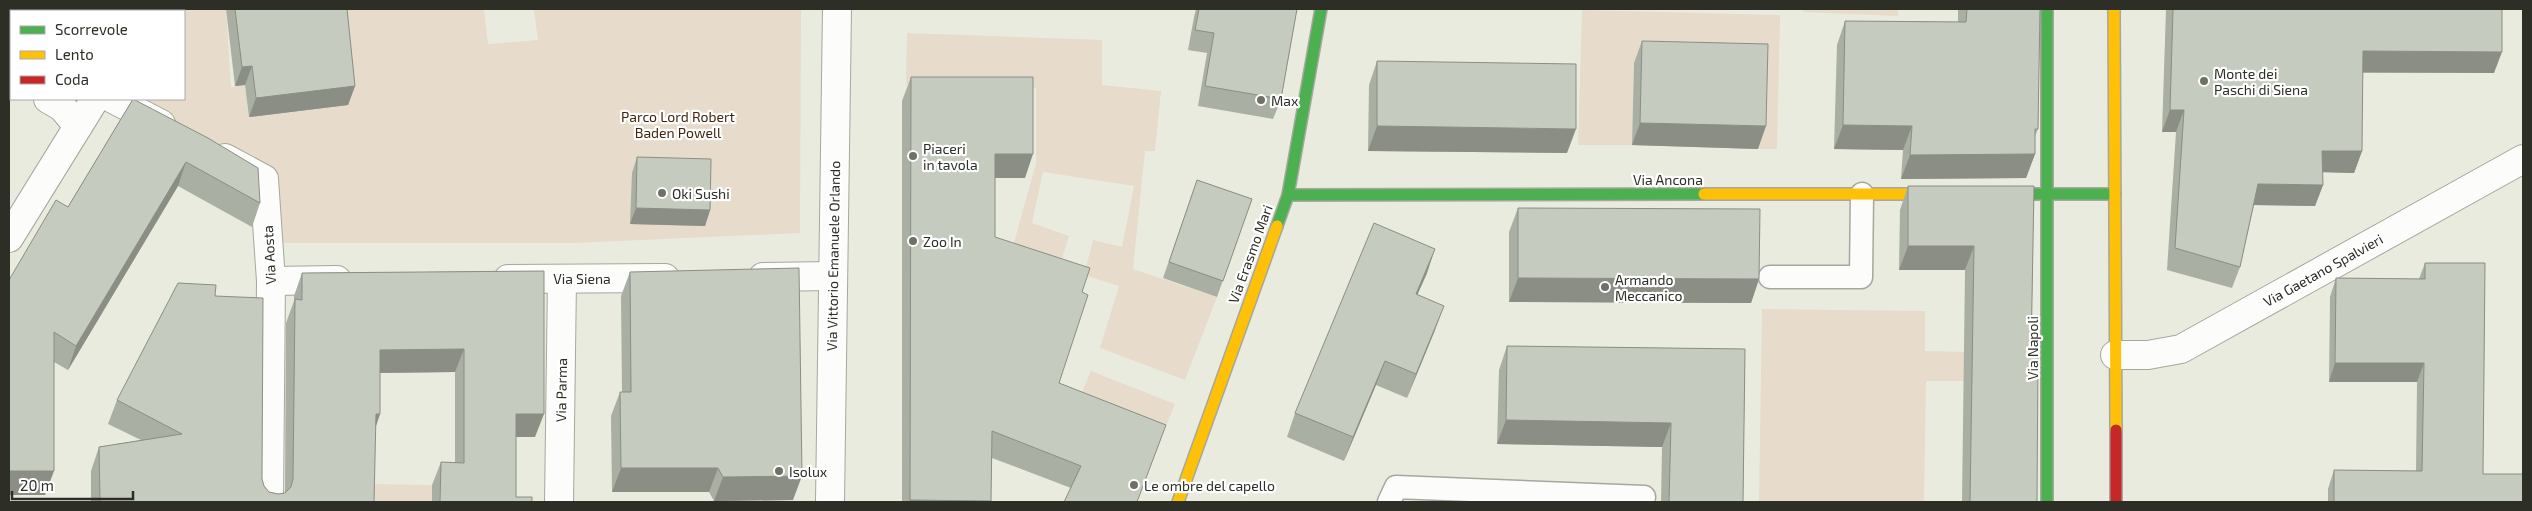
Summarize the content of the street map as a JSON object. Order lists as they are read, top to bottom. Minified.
{"streets":{"street":["Via Ancona","Via Erasmo Mari","Via Aosta","Via Vittorio Emanuele Orlando","Via Gaetano Spalvieri","Via Siena","Via Napoli","Via Parma"]},"crossings":[["Via Ancona","Via Erasmo Mari"],["Via Siena","Via Parma"]],"parks":["Parco Lord Robert Baden Powell"],"places":["Monte dei Paschi di Siena","Max","Piaceri in tavola","Oki Sushi","Zoo In","Armando Meccanico","Isolux","Le ombre del capello"],"legend":["Scorrevole","Lento","Coda"],"scale_bar":"20 m"}
